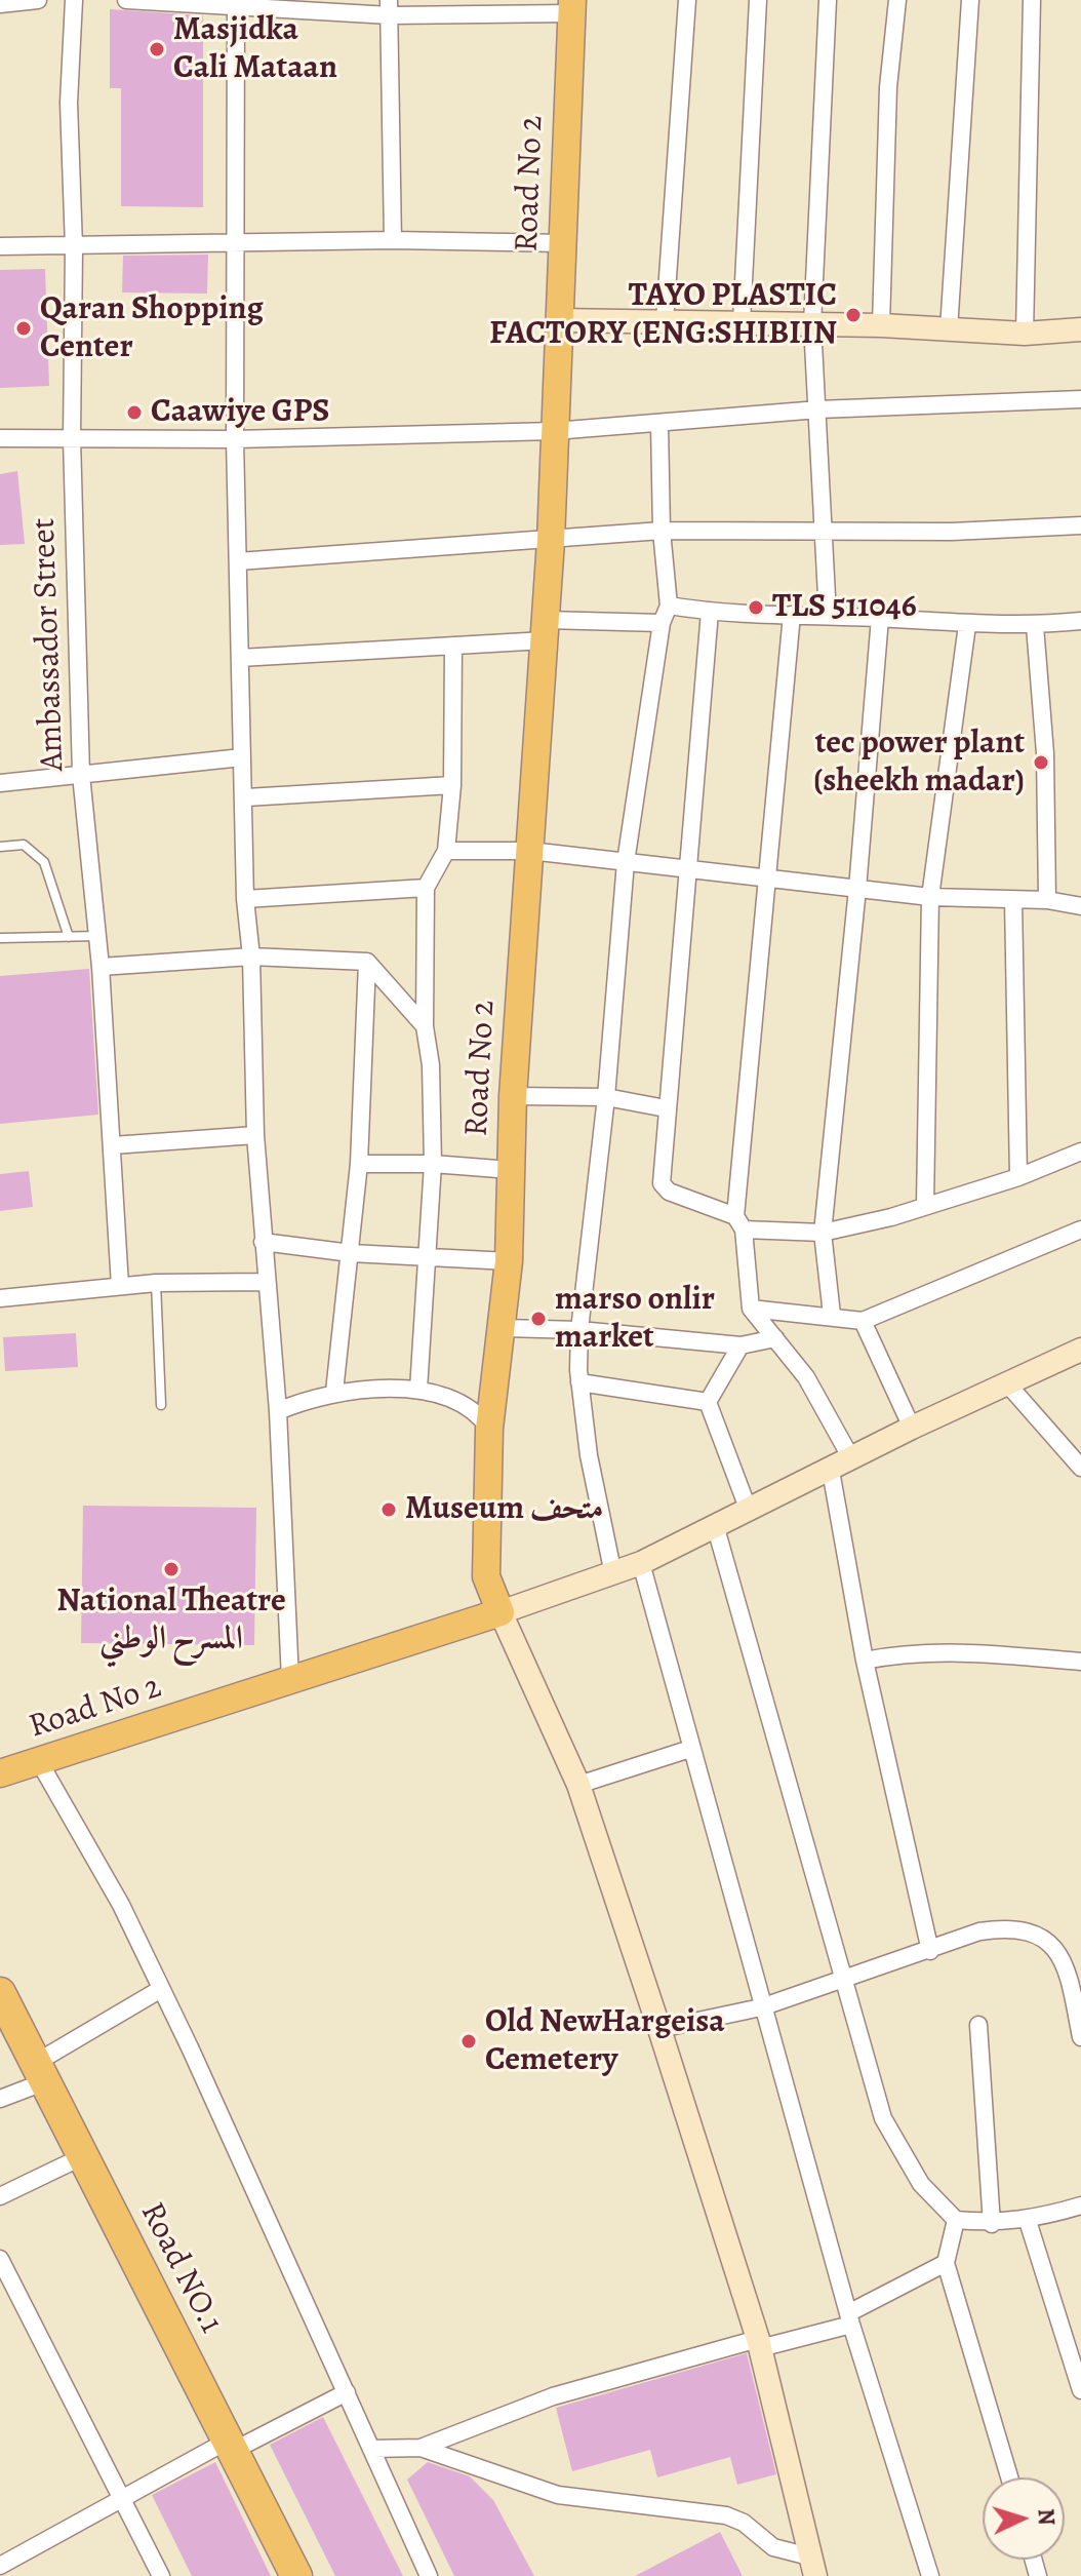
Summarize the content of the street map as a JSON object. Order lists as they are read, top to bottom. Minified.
{"streets":{"highway":["Road NO.1"],"main road":["Road No 2"],"street":["Ambassador Street"]},"places":["Masjidka Cali Mataan","TAYO PLASTIC FACTORY (ENG:SHIBIIN","Qaran Shopping Center","Caawiye GPS","TLS 511046","tec power plant (sheekh madar)","marso onlir market","Museum متحف","National Theatre المسرح الوطني","Old NewHargeisa Cemetery"],"north":"right"}
